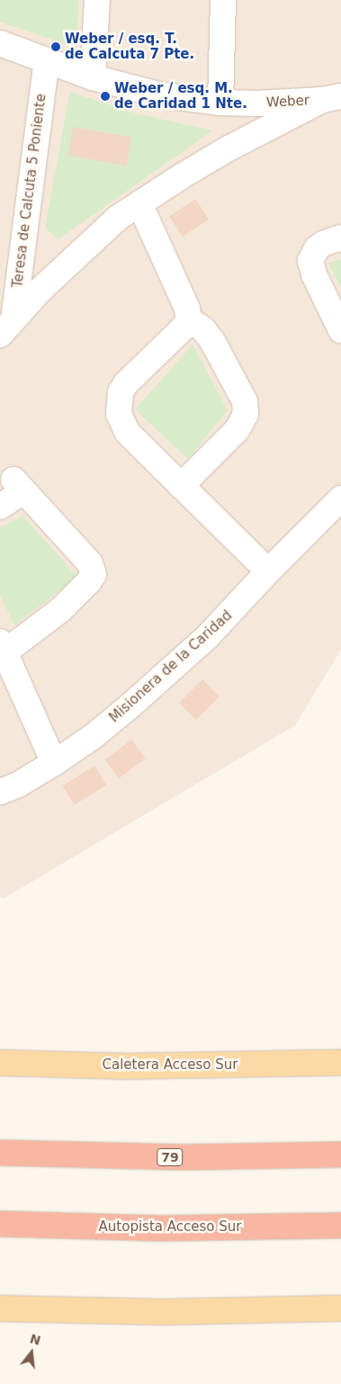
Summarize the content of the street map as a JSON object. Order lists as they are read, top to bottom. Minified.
{"streets":{"highway":["79","Autopista Acceso Sur"],"main road":["Caletera Acceso Sur"],"street":["Weber","Teresa de Calcuta 5 Poniente","Misionera de la Caridad"]},"crossings":[["Weber","Teresa de Calcuta 5 Poniente"]],"places":["Weber / esq. T. de Calcuta 7 Pte.","Weber / esq. M. de Caridad 1 Nte."],"north":"top"}
